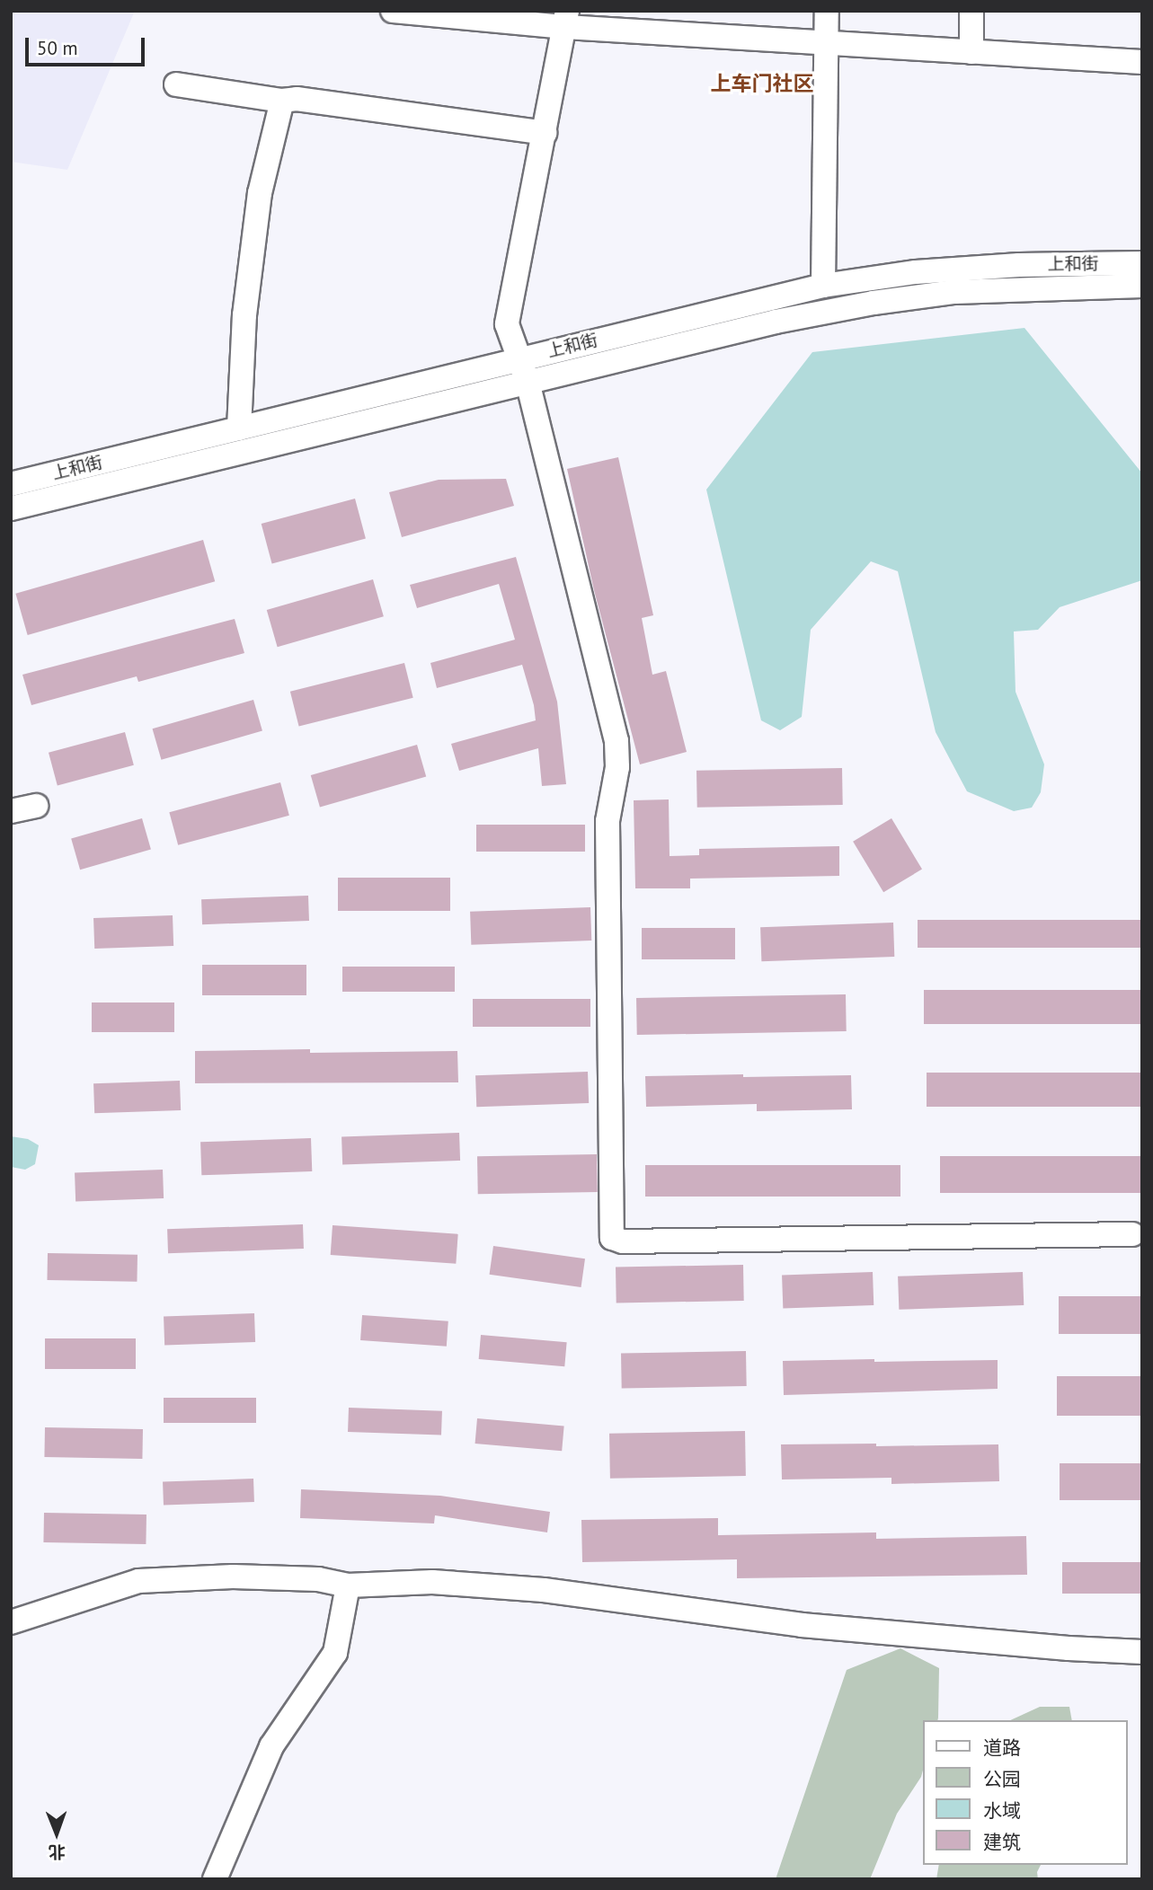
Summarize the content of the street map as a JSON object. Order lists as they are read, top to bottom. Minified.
{"streets":{"street":["上和街"]},"districts":["上车门社区"],"legend":["道路","公园","水域","建筑"],"scale_bar":"50 m","north":"bottom"}
